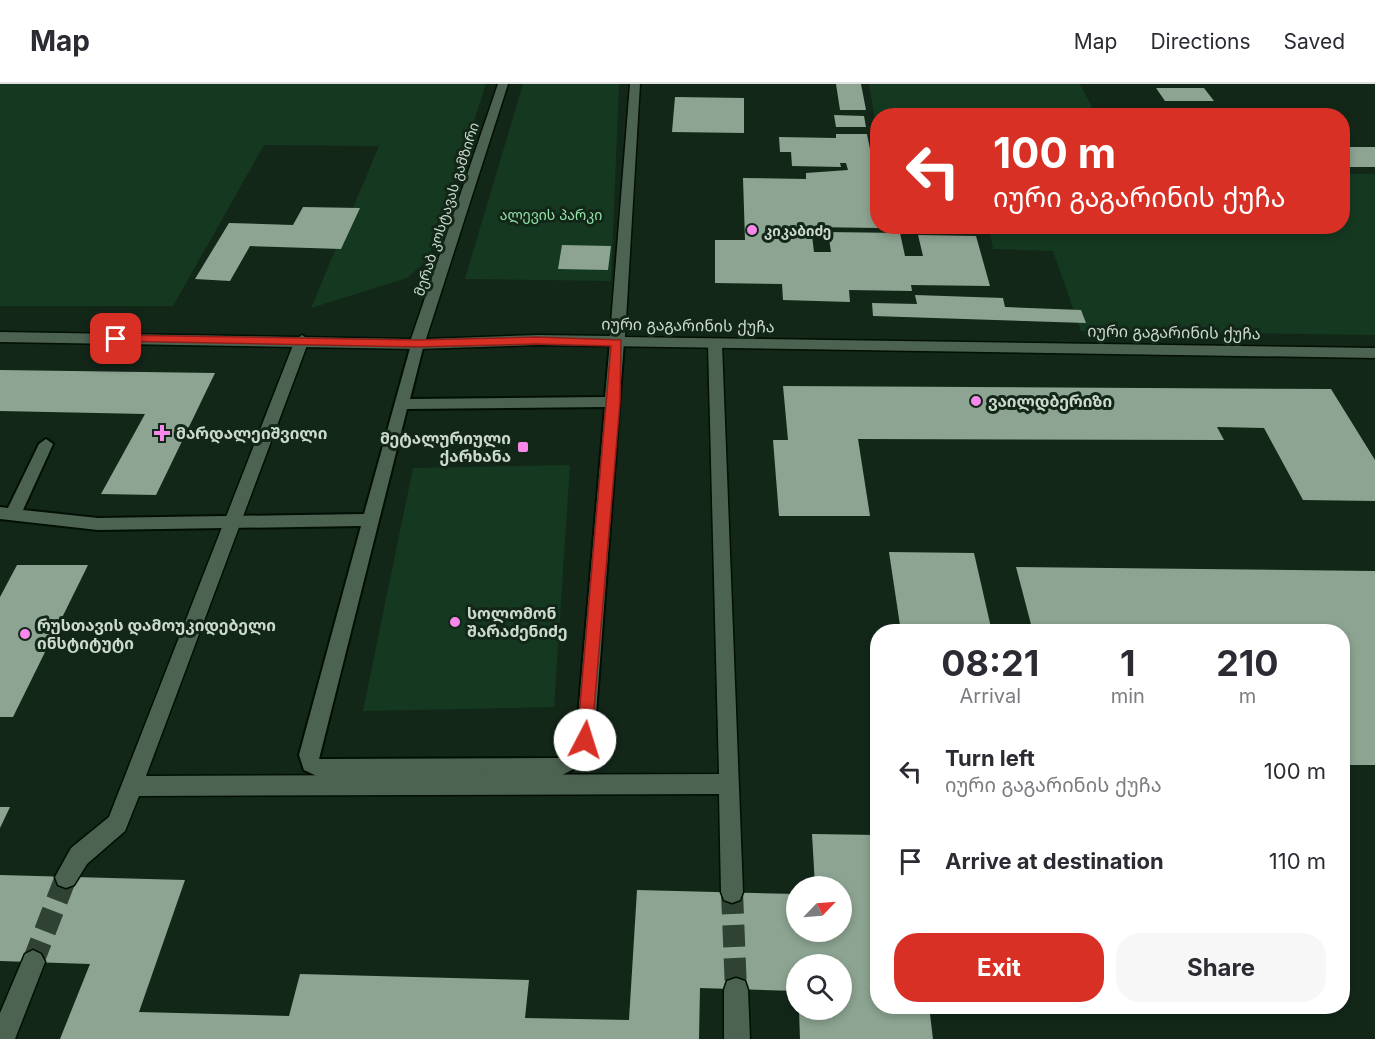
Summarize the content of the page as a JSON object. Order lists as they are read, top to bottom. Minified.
{"streets":{"street":["მერაბ კოსტავას გამზირი","იური გაგარინის ქუჩა"]},"crossings":[["მერაბ კოსტავას გამზირი","იური გაგარინის ქუჩა"]],"parks":["ალევის პარკი"],"places":{"other":["კიკაბიძე","ვაილდბერიზი","სოლომონ შარაძენიძე","რუსთავის დამოუკიდებელი ინსტიტუტი"],"health":["მარდალეიშვილი"],"transit":["მეტალურიული ქარხანა"]},"north":"top right","page":{"header":"Map","nav":["Map","Directions","Saved"],"turn":["100 m","იური გაგარინის ქუჩა"],"eta":["08:21","Arrival","1","min","210","m"],"list":[{"name":"Turn left","note":"იური გაგარინის ქუჩა","value":"100 m"},{"name":"Arrive at destination","value":"110 m"}],"buttons":["Exit","Share"]}}
